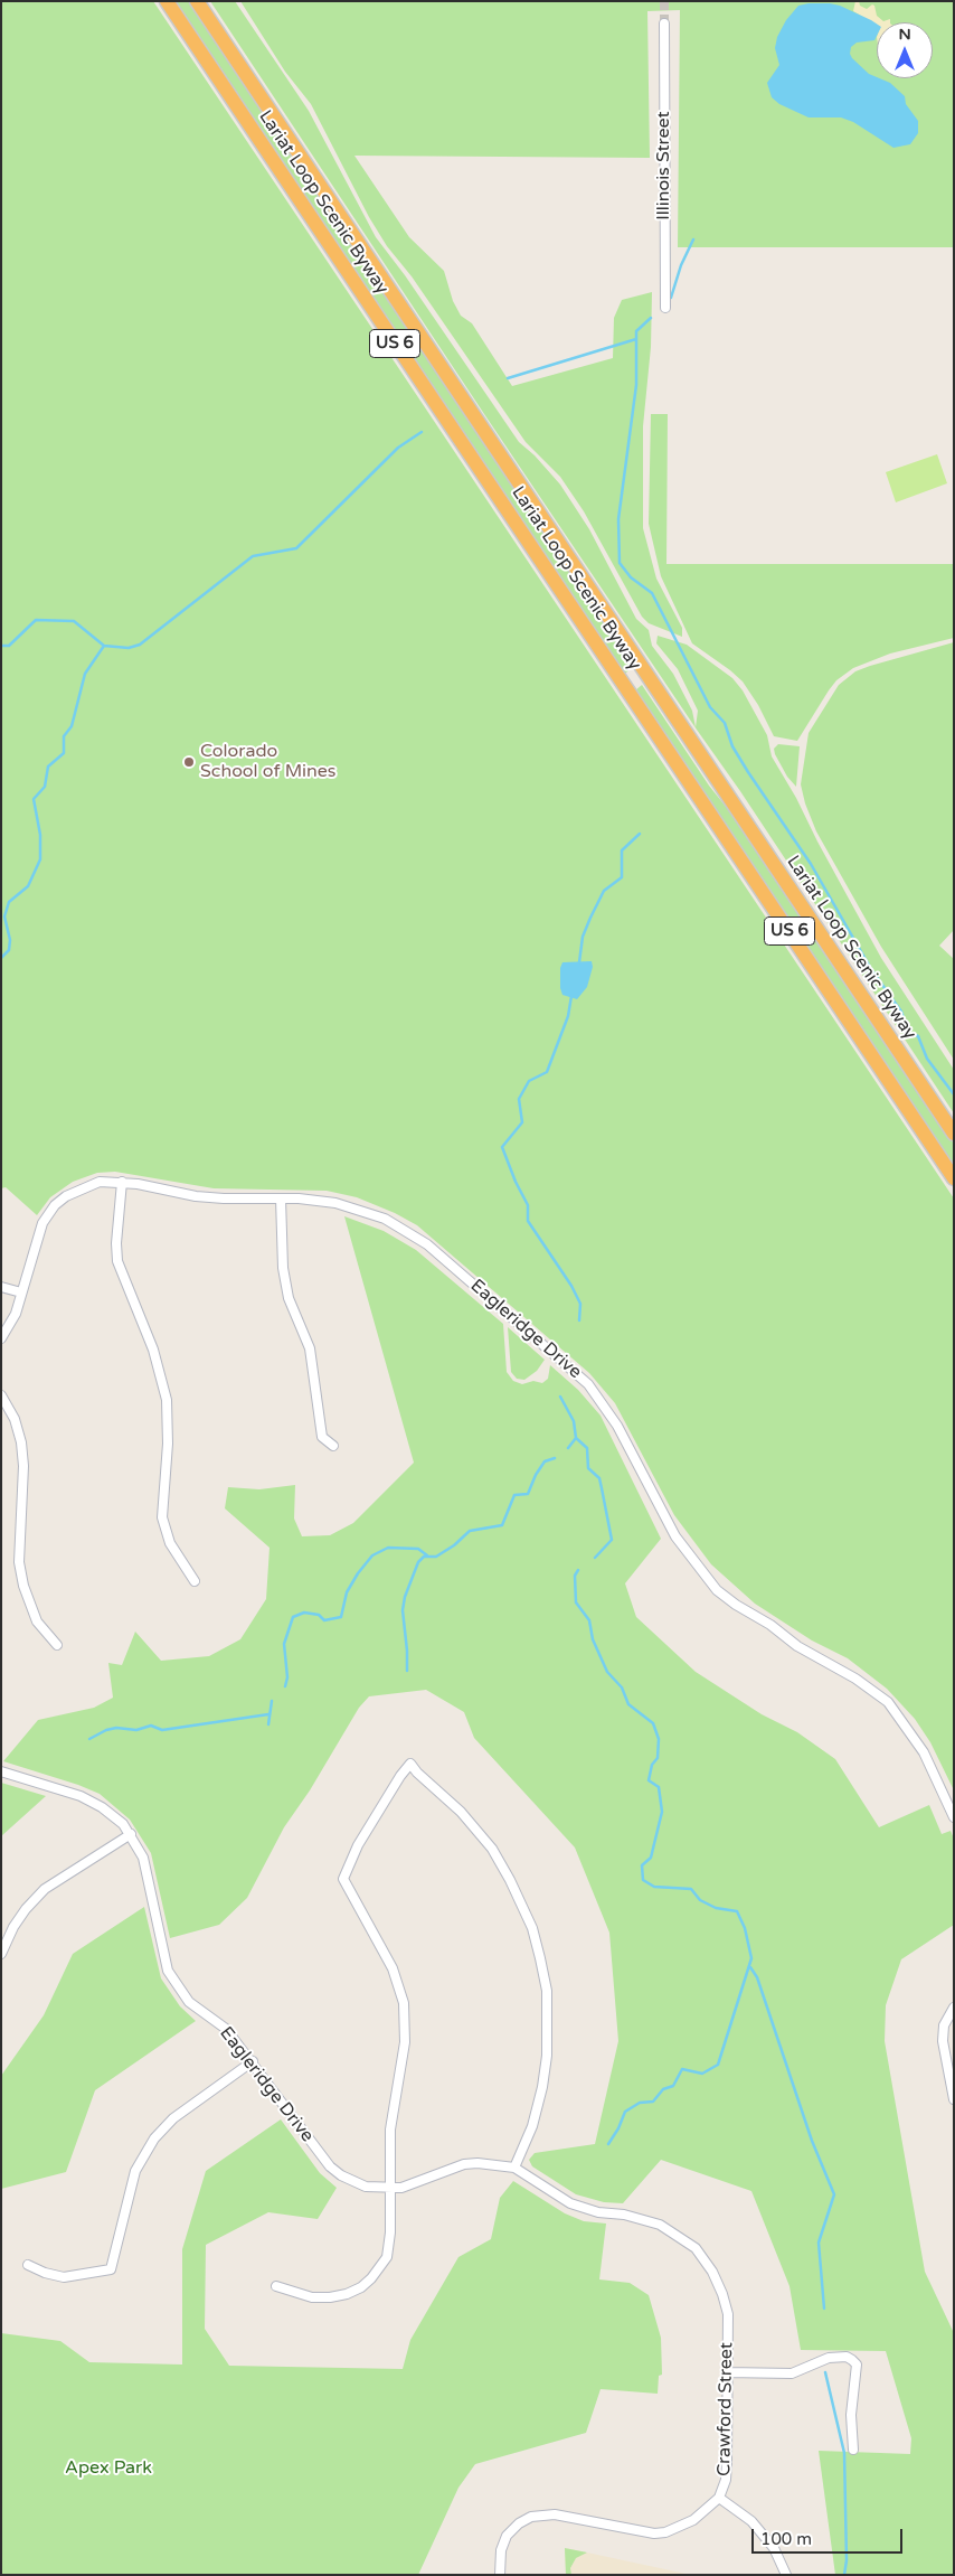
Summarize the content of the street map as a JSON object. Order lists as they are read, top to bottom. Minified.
{"streets":{"highway":["Lariat Loop Scenic Byway","US 6"],"street":["Illinois Street","Eagleridge Drive","Crawford Street"]},"crossings":[["Eagleridge Drive","Crawford Street"]],"parks":["Apex Park"],"places":["Colorado School of Mines"],"scale_bar":"100 m","north":"top"}
